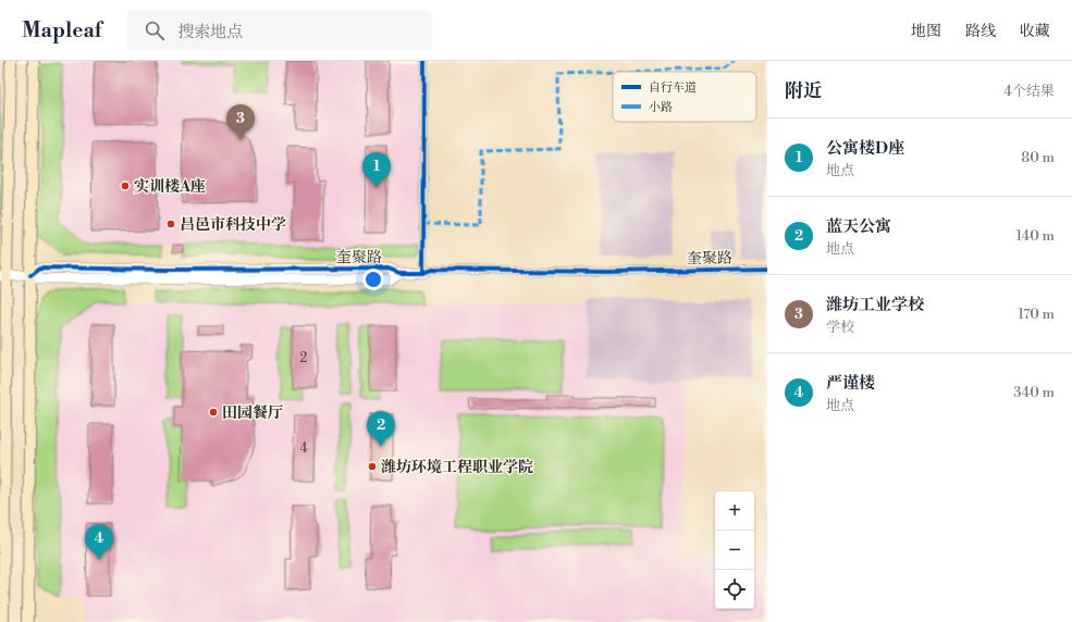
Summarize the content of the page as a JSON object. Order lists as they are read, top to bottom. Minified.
{"streets":{"street":["奎聚路"]},"places":["实训楼A座","昌邑市科技中学","田园餐厅","潍坊环境工程职业学院"],"house_numbers":["2","4"],"legend":["自行车道","小路"],"page":{"header":"Mapleaf","search":"搜索地点","nav":["地图","路线","收藏"],"heading":["附近","4个结果"],"pins":["3","1","2","4"],"list":[{"mark":"1","name":"公寓楼D座","note":"地点","value":"80 m"},{"mark":"2","name":"蓝天公寓","note":"地点","value":"140 m"},{"mark":"3","name":"潍坊工业学校","note":"学校","value":"170 m"},{"mark":"4","name":"严谨楼","note":"地点","value":"340 m"}],"map_buttons":["+","−"]}}
